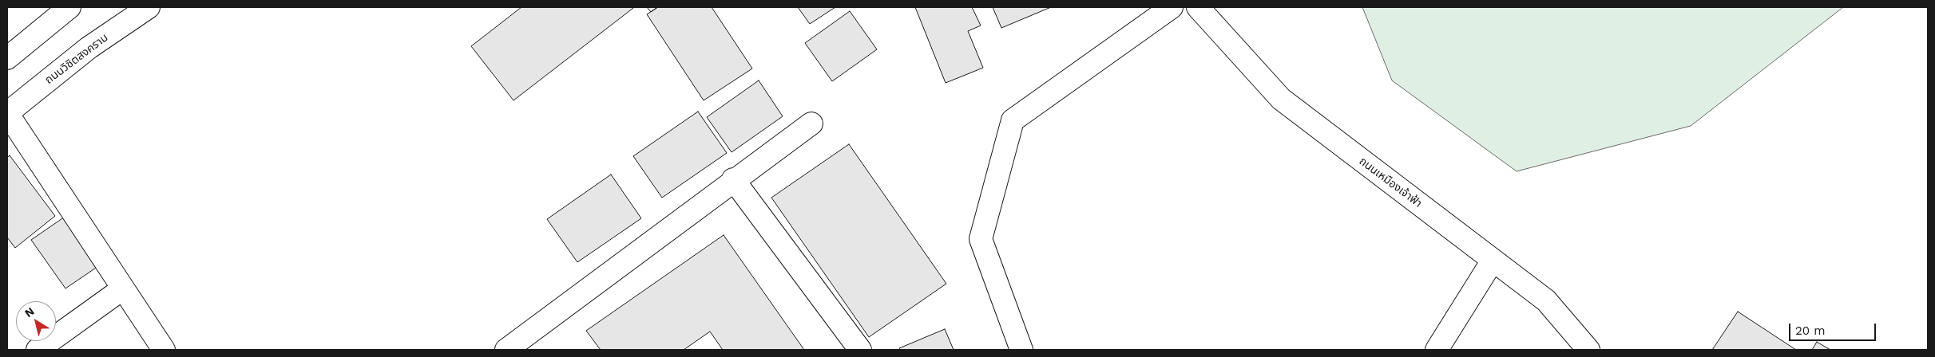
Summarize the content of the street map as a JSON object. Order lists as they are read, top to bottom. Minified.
{"streets":{"street":["ถนนวิชิตสงคราม","ถนนเหมืองเจ้าฟ้า"]},"scale_bar":"20 m","north":"top left"}
